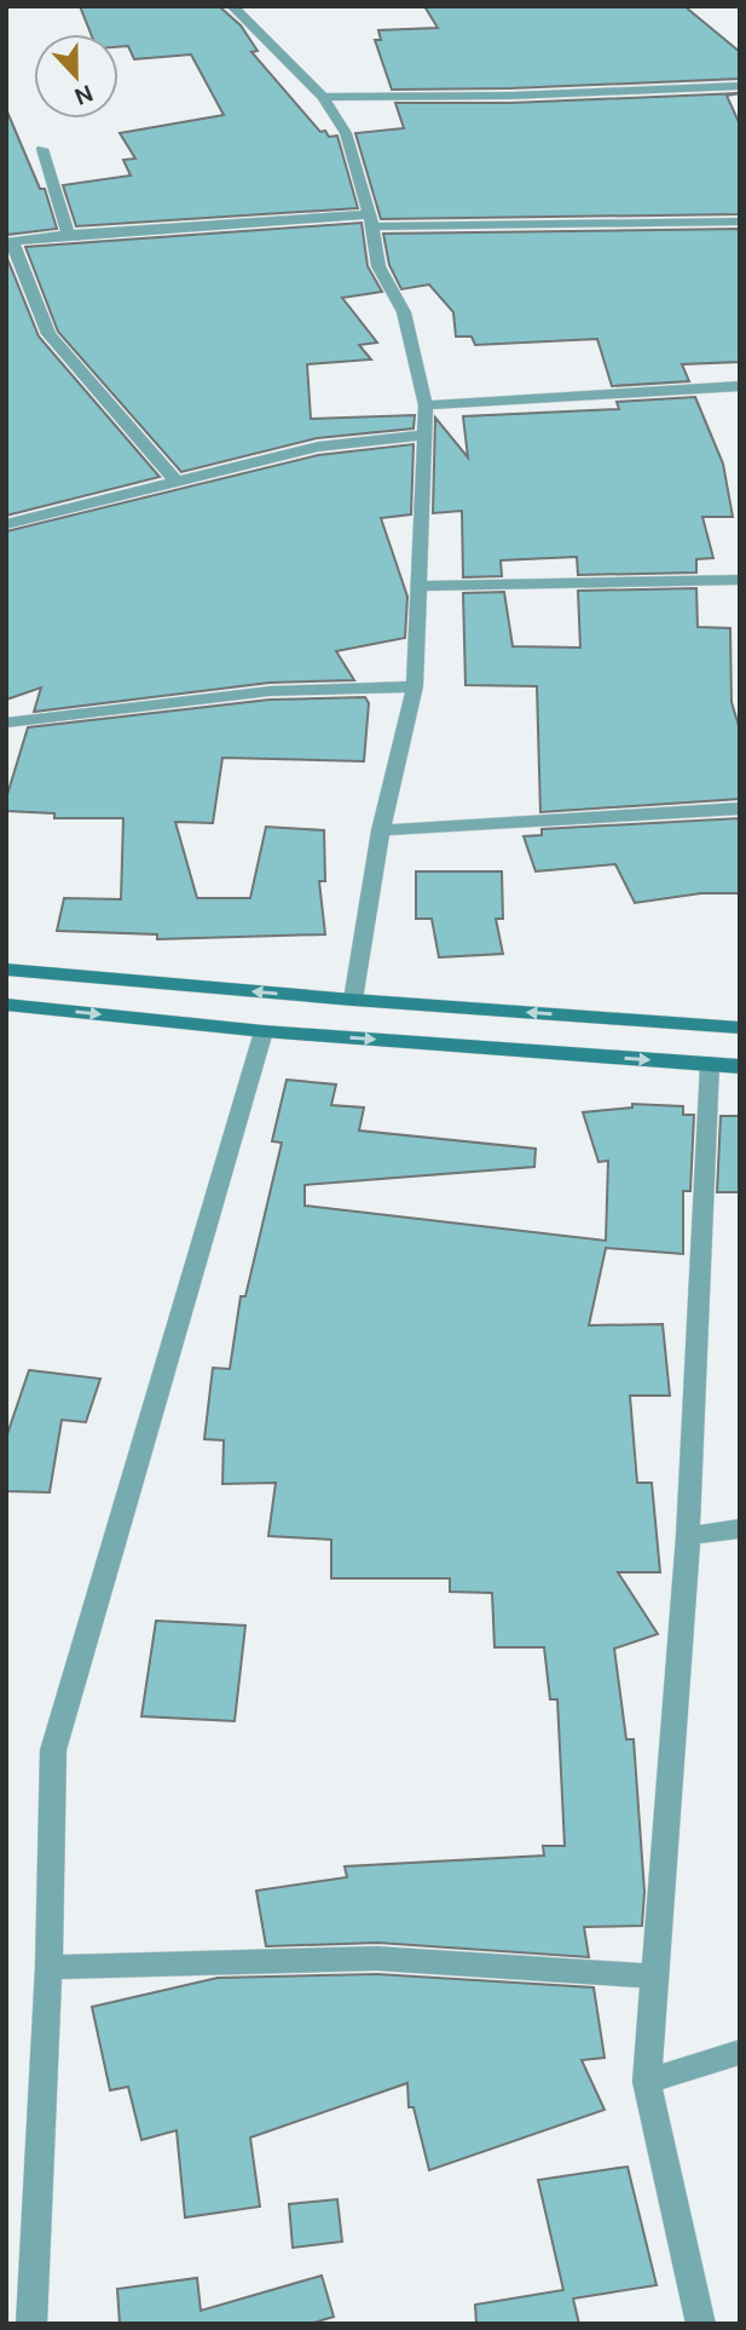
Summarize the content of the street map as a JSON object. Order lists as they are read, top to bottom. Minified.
{"north":"bottom"}
